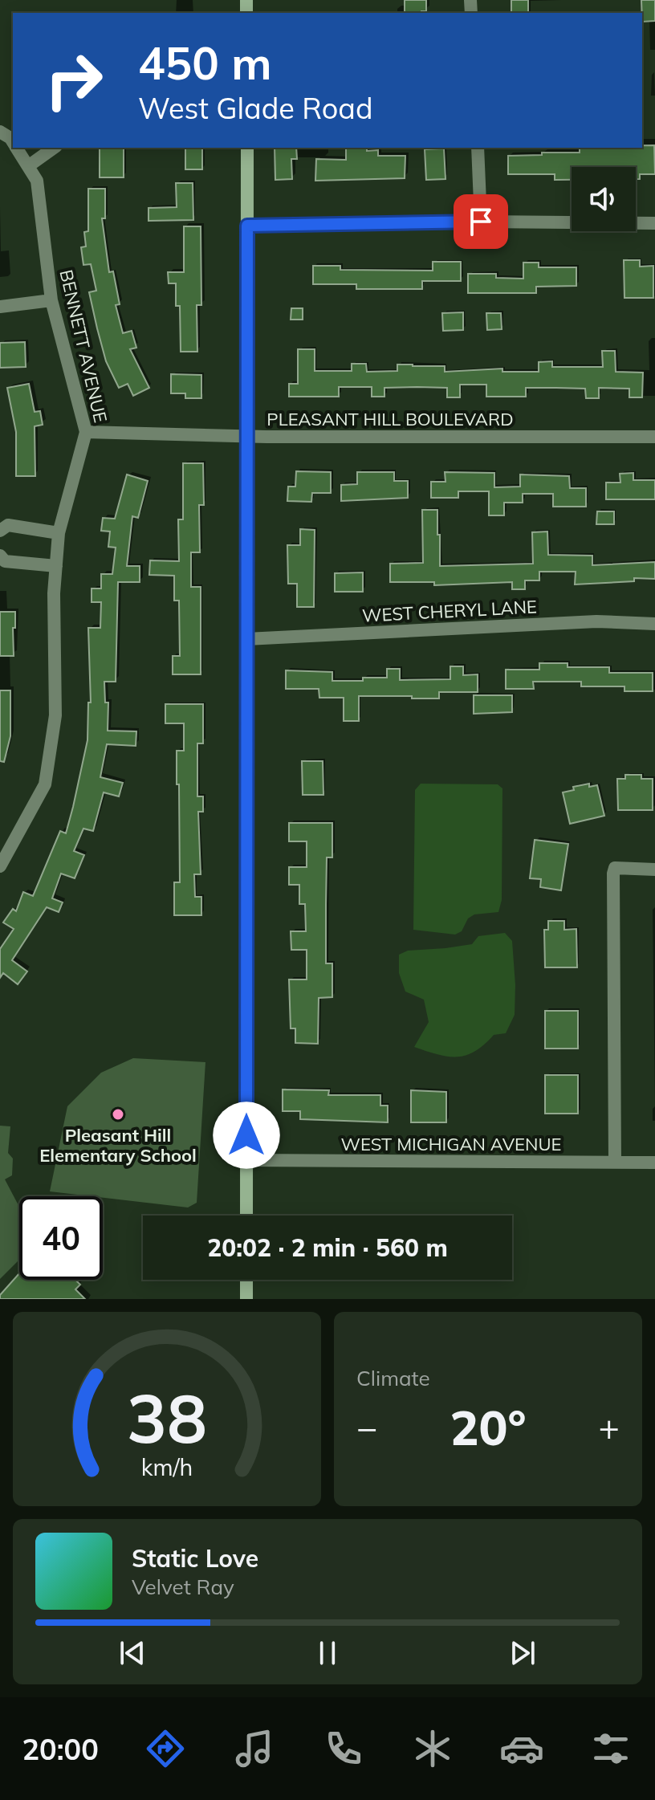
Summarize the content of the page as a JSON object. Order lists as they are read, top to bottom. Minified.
{"streets":{"street":["BENNETT AVENUE","PLEASANT HILL BOULEVARD","WEST CHERYL LANE","WEST MICHIGAN AVENUE"]},"crossings":[["BENNETT AVENUE","PLEASANT HILL BOULEVARD"]],"places":["Pleasant Hill Elementary School"],"page":{"turn":["450 m","West Glade Road"],"limit":"40","trip":"20:02 · 2 min · 560 m","tile":"Climate","heat":["−","20°","+"],"song":["Static Love","Velvet Ray"],"tabs":"20:00","gauge":["38","km/h"]}}
